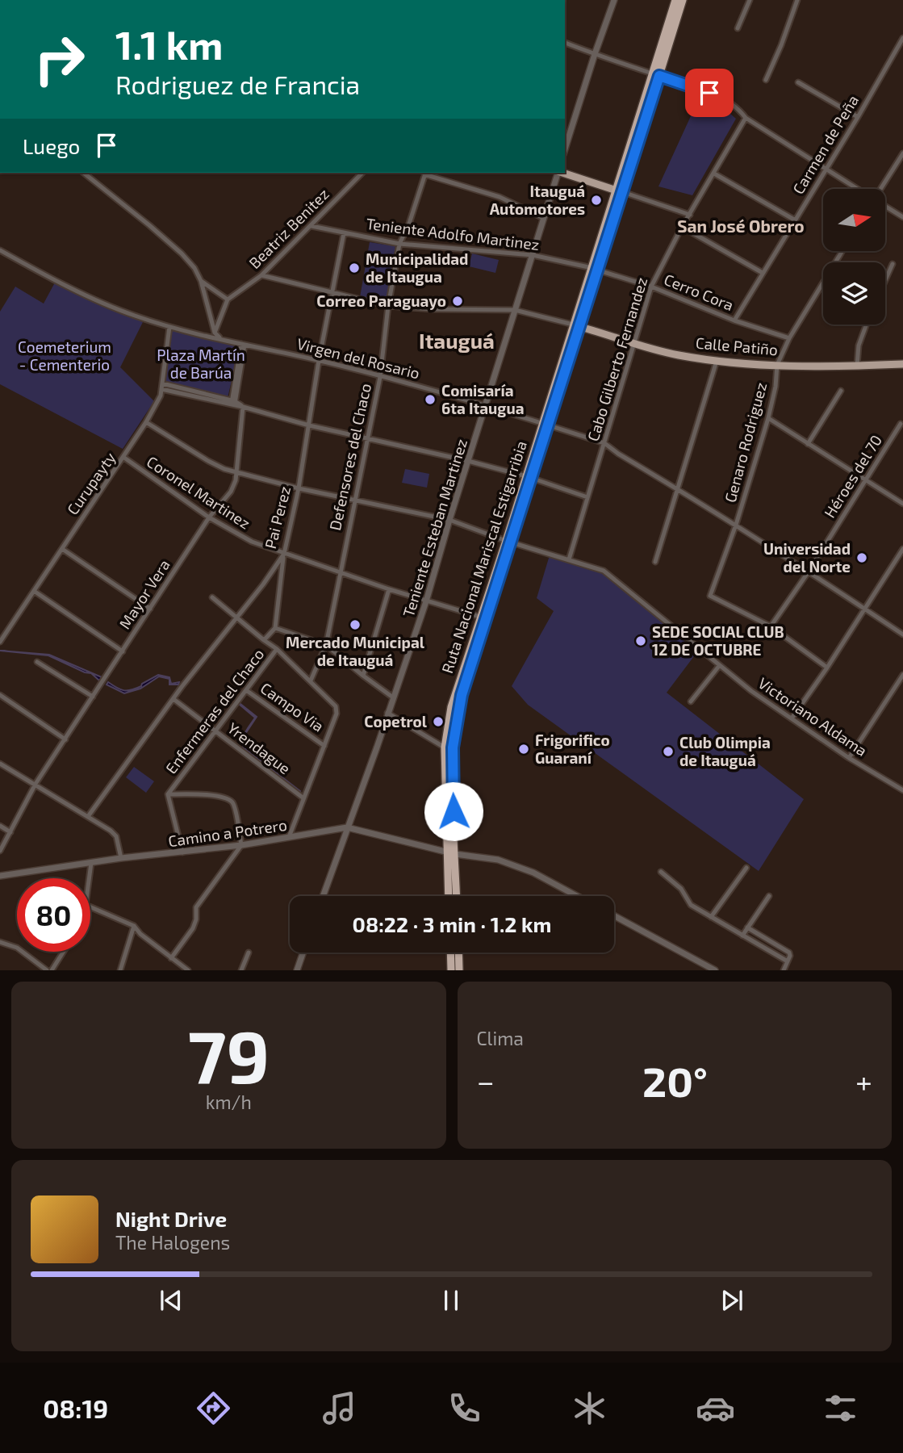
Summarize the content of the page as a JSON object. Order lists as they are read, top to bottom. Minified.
{"streets":{"highway":["Ruta Nacional Mariscal Estigarribia"],"main road":["Calle Patiño"],"street":["Carmen de Peña","Beatriz Benitez","Teniente Adolfo Martinez","Cerro Cora","Virgen del Rosario","Cabo Gilberto Fernandez","Genaro Rodriguez","Defensores del Chaco","Héroes del 70","Curupayty","Coronel Martinez","Pai Perez","Teniente Esteban Martinez","Mayor Vera","Campo Via","Enfermeras del Chaco","Victoriano Aldama","Yrendague","Camino a Potrero"]},"crossings":[["Carmen de Peña","Cerro Cora"],["Beatriz Benitez","Teniente Adolfo Martinez"],["Teniente Adolfo Martinez","Cerro Cora"],["Teniente Adolfo Martinez","Defensores del Chaco"],["Teniente Adolfo Martinez","Pai Perez"],["Teniente Adolfo Martinez","Teniente Esteban Martinez"],["Teniente Adolfo Martinez","Ruta Nacional Mariscal Estigarribia"],["Cerro Cora","Cabo Gilberto Fernandez"],["Cerro Cora","Genaro Rodriguez"],["Cerro Cora","Ruta Nacional Mariscal Estigarribia"],["Calle Patiño","Cabo Gilberto Fernandez"],["Calle Patiño","Genaro Rodriguez"],["Calle Patiño","Ruta Nacional Mariscal Estigarribia"],["Virgen del Rosario","Cabo Gilberto Fernandez"],["Virgen del Rosario","Genaro Rodriguez"],["Virgen del Rosario","Defensores del Chaco"],["Virgen del Rosario","Héroes del 70"],["Virgen del Rosario","Curupayty"],["Virgen del Rosario","Pai Perez"],["Virgen del Rosario","Teniente Esteban Martinez"],["Virgen del Rosario","Ruta Nacional Mariscal Estigarribia"],["Cabo Gilberto Fernandez","Victoriano Aldama"],["Genaro Rodriguez","Héroes del 70"],["Defensores del Chaco","Coronel Martinez"],["Defensores del Chaco","Victoriano Aldama"],["Curupayty","Coronel Martinez"],["Curupayty","Victoriano Aldama"],["Coronel Martinez","Pai Perez"],["Coronel Martinez","Teniente Esteban Martinez"],["Coronel Martinez","Ruta Nacional Mariscal Estigarribia"],["Coronel Martinez","Mayor Vera"],["Pai Perez","Victoriano Aldama"],["Pai Perez","Yrendague"],["Teniente Esteban Martinez","Victoriano Aldama"],["Teniente Esteban Martinez","Camino a Potrero"],["Ruta Nacional Mariscal Estigarribia","Victoriano Aldama"],["Ruta Nacional Mariscal Estigarribia","Camino a Potrero"],["Mayor Vera","Victoriano Aldama"],["Campo Via","Enfermeras del Chaco"],["Enfermeras del Chaco","Yrendague"],["Enfermeras del Chaco","Camino a Potrero"]],"districts":["San José Obrero","Itauguá"],"parks":["Coemeterium - Cementerio","Plaza Martín de Barúa"],"places":["Itauguá Automotores","Municipalidad de Itaugua","Correo Paraguayo","Comisaría 6ta Itaugua","Universidad del Norte","Mercado Municipal de Itauguá","SEDE SOCIAL CLUB 12 DE OCTUBRE","Copetrol","Frigorifico Guaraní","Club Olimpia de Itauguá"],"north":"right","page":{"turn":["1.1 km","Rodriguez de Francia"],"then":"Luego","limit":"80","trip":"08:22 · 3 min · 1.2 km","tile":[["79","km/h"],"Clima"],"heat":["−","20°","+"],"song":["Night Drive","The Halogens"],"tabs":"08:19"}}
